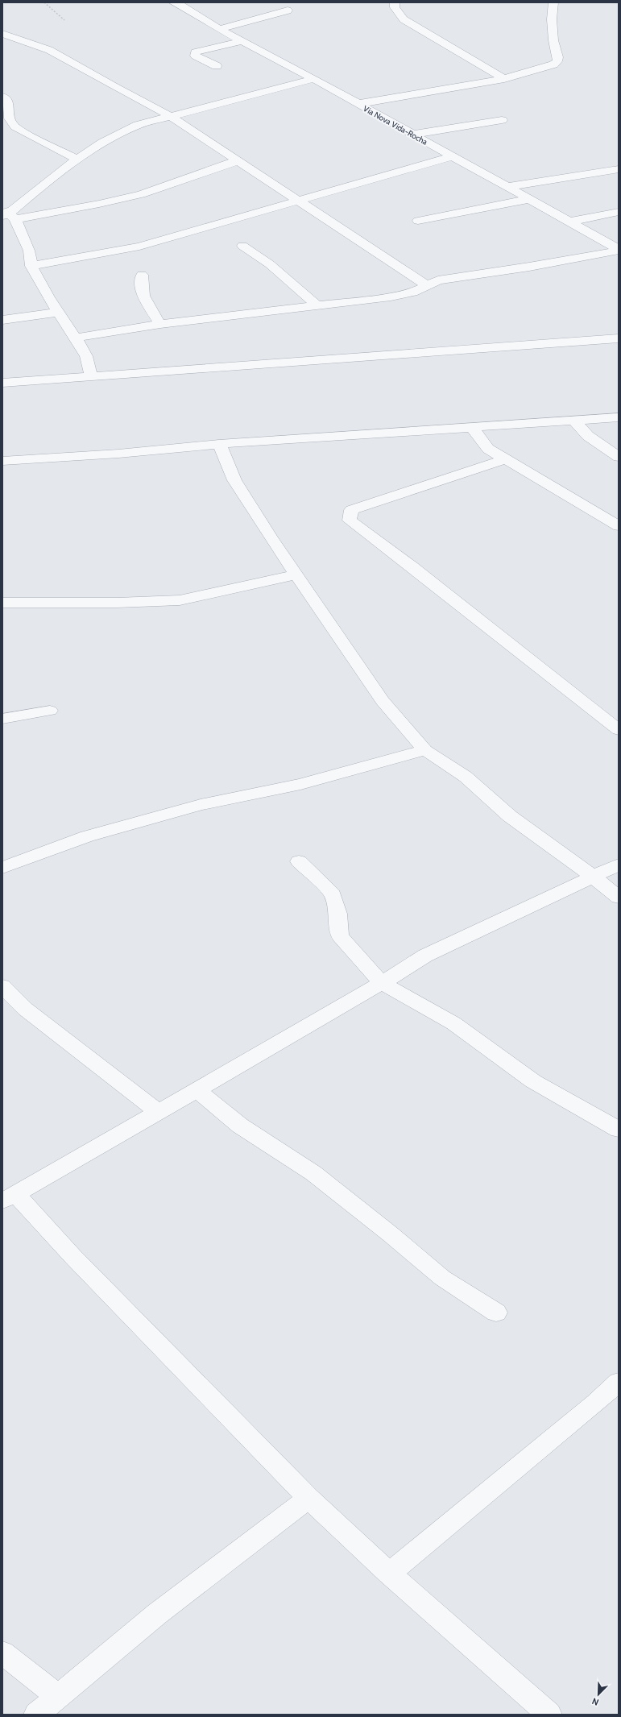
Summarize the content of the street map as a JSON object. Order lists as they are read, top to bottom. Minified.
{"streets":{"street":["Via Nova Vida-Rocha"]},"north":"bottom left"}
